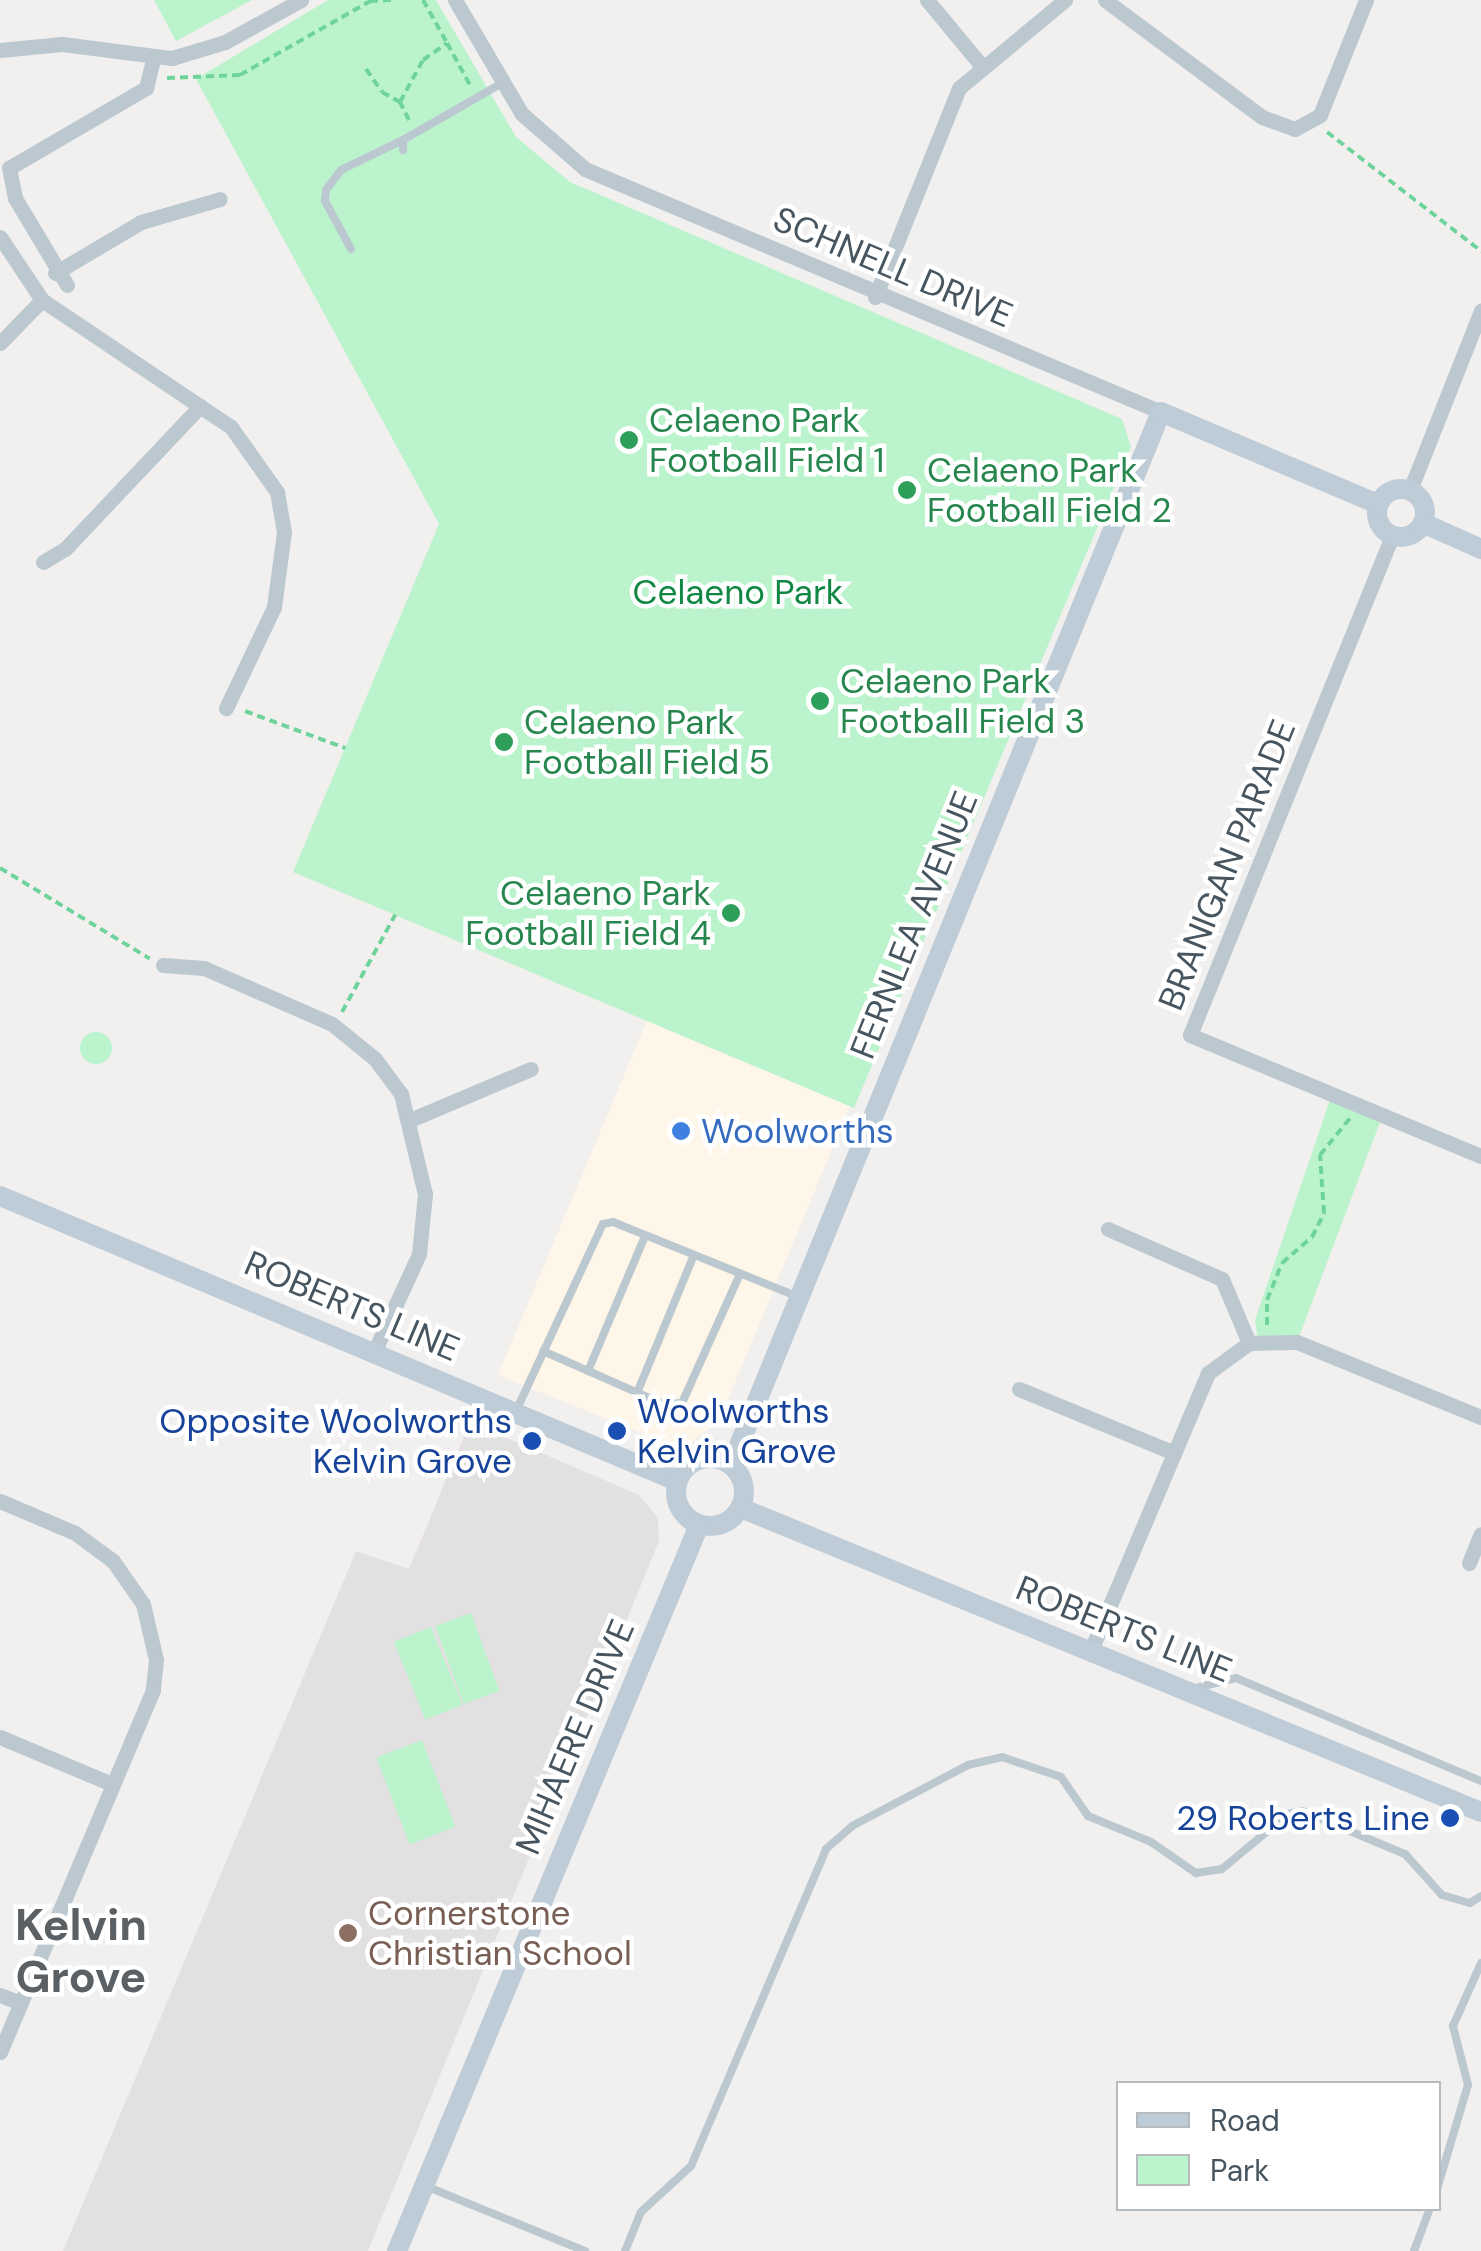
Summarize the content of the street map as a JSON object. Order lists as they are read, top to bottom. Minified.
{"streets":{"main road":["SCHNELL DRIVE","FERNLEA AVENUE","ROBERTS LINE","MIHAERE DRIVE"],"street":["BRANIGAN PARADE"]},"crossings":[["SCHNELL DRIVE","BRANIGAN PARADE"],["SCHNELL DRIVE","FERNLEA AVENUE"],["FERNLEA AVENUE","ROBERTS LINE"],["FERNLEA AVENUE","MIHAERE DRIVE"],["ROBERTS LINE","MIHAERE DRIVE"]],"districts":["Kelvin Grove"],"parks":["Celaeno Park"],"places":["Celaeno Park Football Field 1","Celaeno Park Football Field 2","Celaeno Park Football Field 3","Celaeno Park Football Field 5","Celaeno Park Football Field 4","Woolworths","Woolworths Kelvin Grove","Opposite Woolworths Kelvin Grove","29 Roberts Line","Cornerstone Christian School"],"legend":["Road","Park"]}
